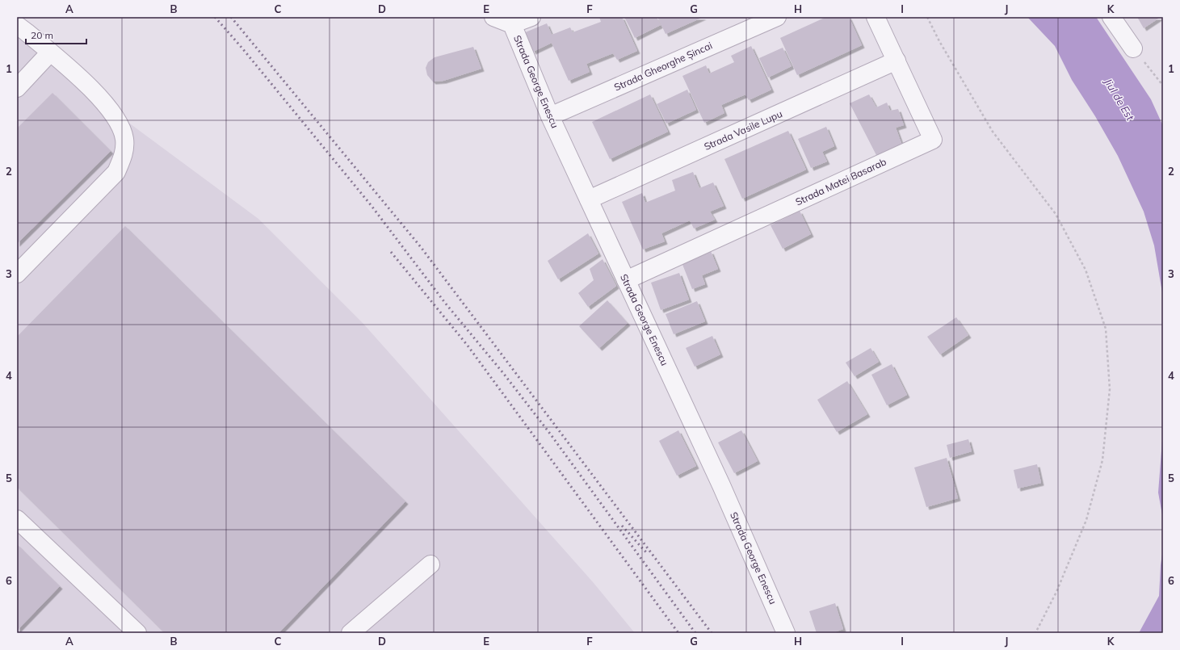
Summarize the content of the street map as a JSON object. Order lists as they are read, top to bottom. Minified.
{"streets":{"street":["Strada Gheorghe Șincai","Strada George Enescu","Strada Vasile Lupu","Strada Matei Basarab"]},"crossings":[["Strada Gheorghe Șincai","Strada George Enescu"],["Strada George Enescu","Strada Vasile Lupu"],["Strada George Enescu","Strada Matei Basarab"],["Strada Vasile Lupu","Strada Matei Basarab"]],"water":["Jiul de Est"],"scale_bar":"20 m","grid":{"columns":["A","B","C","D","E","F","G","H","I","J","K"],"rows":["1","2","3","4","5","6"]}}
